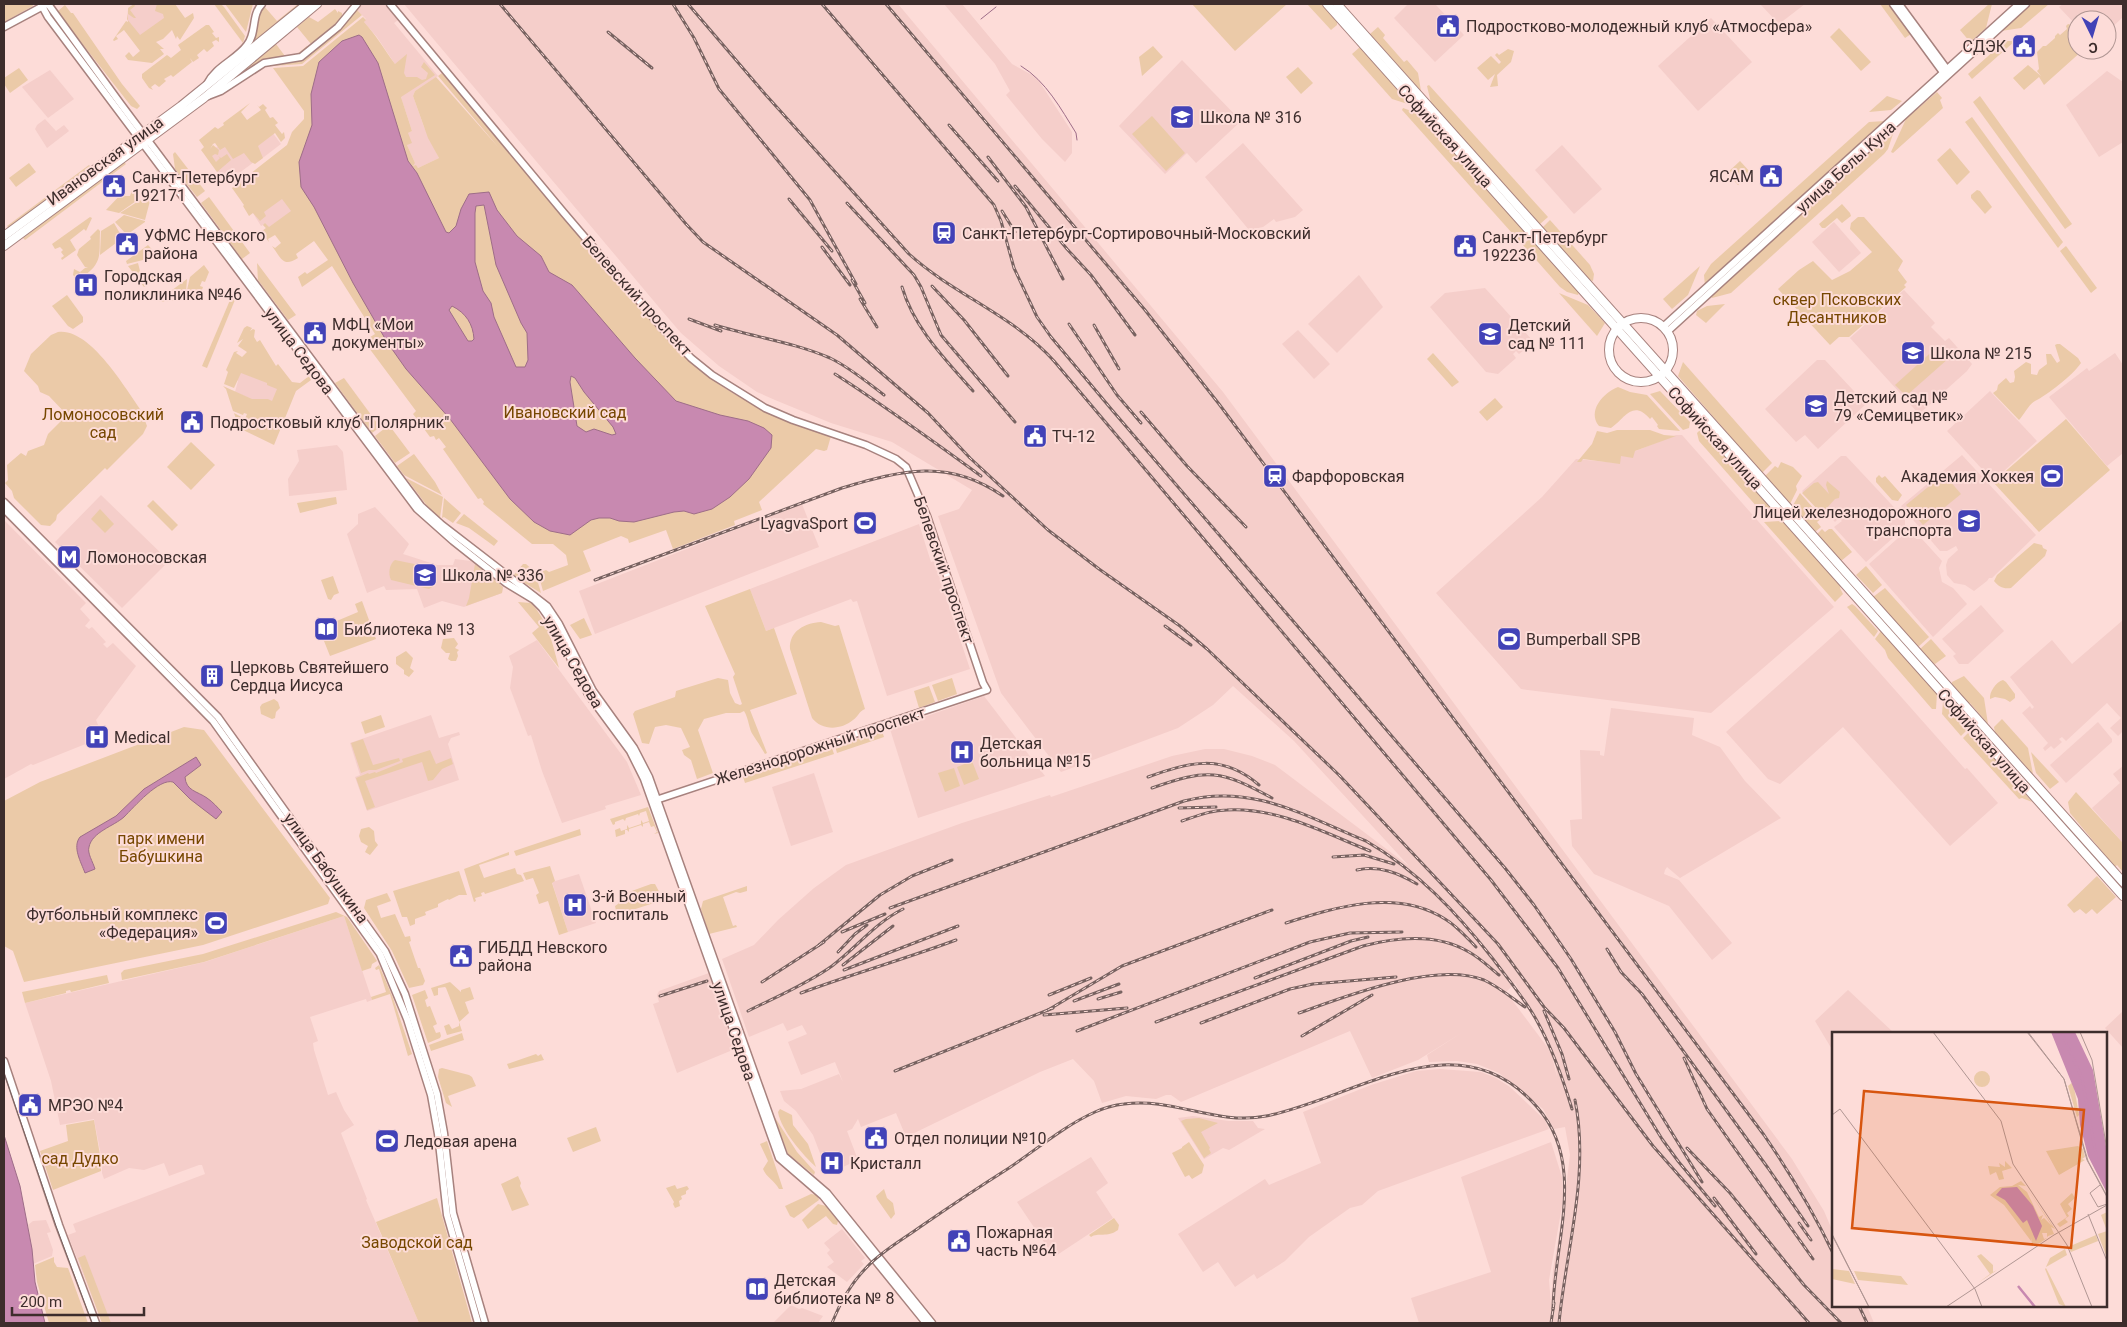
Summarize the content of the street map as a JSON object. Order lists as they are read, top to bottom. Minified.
{"streets":{"main road":["Софийская улица","Ивановская улица"],"street":["улица Белы Куна","Белевский проспект","улица Седова","Железнодорожный проспект","улица Бабушкина"]},"crossings":[["Ивановская улица","улица Седова"],["Белевский проспект","Железнодорожный проспект"],["улица Седова","Железнодорожный проспект"]],"parks":["сквер Псковских Десантников","Ивановский сад","Ломоносовский сад","парк имени Бабушкина","сад Дудко","Заводской сад"],"places":{"public building":["Подростково-молодежный клуб «Атмосфера»","СДЭК","ЯСАМ","Санкт-Петербург 192171","УФМС Невского района","Санкт-Петербург 192236","МФЦ «Мои документы»","Подростковый клуб \"Полярник\"","ТЧ-12","ГИБДД Невского района","МРЭО №4","Отдел полиции №10","Пожарная часть №64"],"school or university":["Школа № 316","Детский сад № 111","Школа № 215","Детский сад № 79 «Семицветик»","Лицей железнодорожного транспорта","Школа № 336"],"station":["Санкт-Петербург-Сортировочный-Московский","Фарфоровская"],"hospital":["Городская поликлиника №46","Medical","Детская больница №15","3-й Военный госпиталь","Кристалл"],"sports":["Академия Хоккея","LyagvaSport","Bumperball SPB","Футбольный комплекс «Федерация»","Ледовая арена"],"metro station":["Ломоносовская"],"library":["Библиотека № 13","Детская библиотека № 8"],"building":["Церковь Святейшего Сердца Иисуса"]},"scale_bar":"200 m","north":"bottom"}
